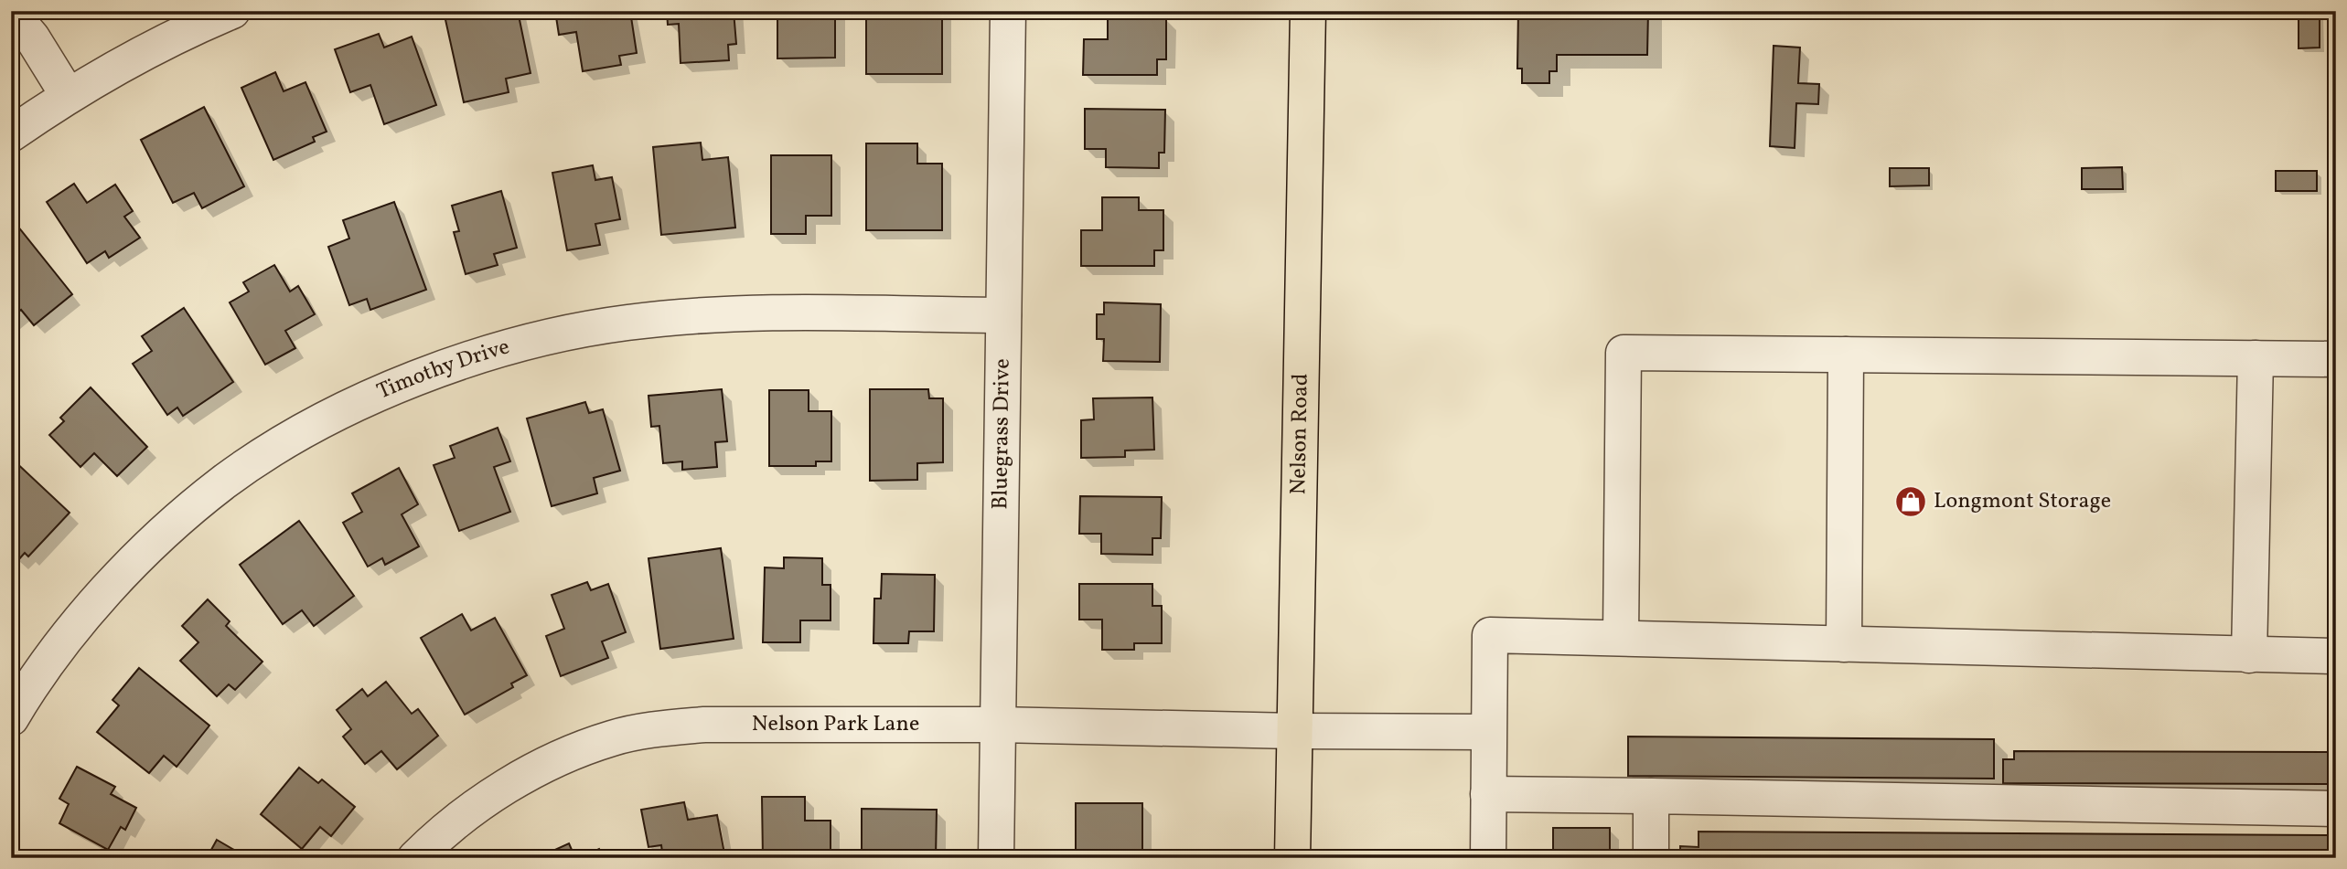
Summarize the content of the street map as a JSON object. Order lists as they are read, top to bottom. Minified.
{"streets":{"main road":["Nelson Road"],"street":["Timothy Drive","Bluegrass Drive","Nelson Park Lane"]},"crossings":[["Timothy Drive","Bluegrass Drive"],["Bluegrass Drive","Nelson Park Lane"],["Nelson Road","Nelson Park Lane"]],"places":{"shop":["Longmont Storage"]}}
